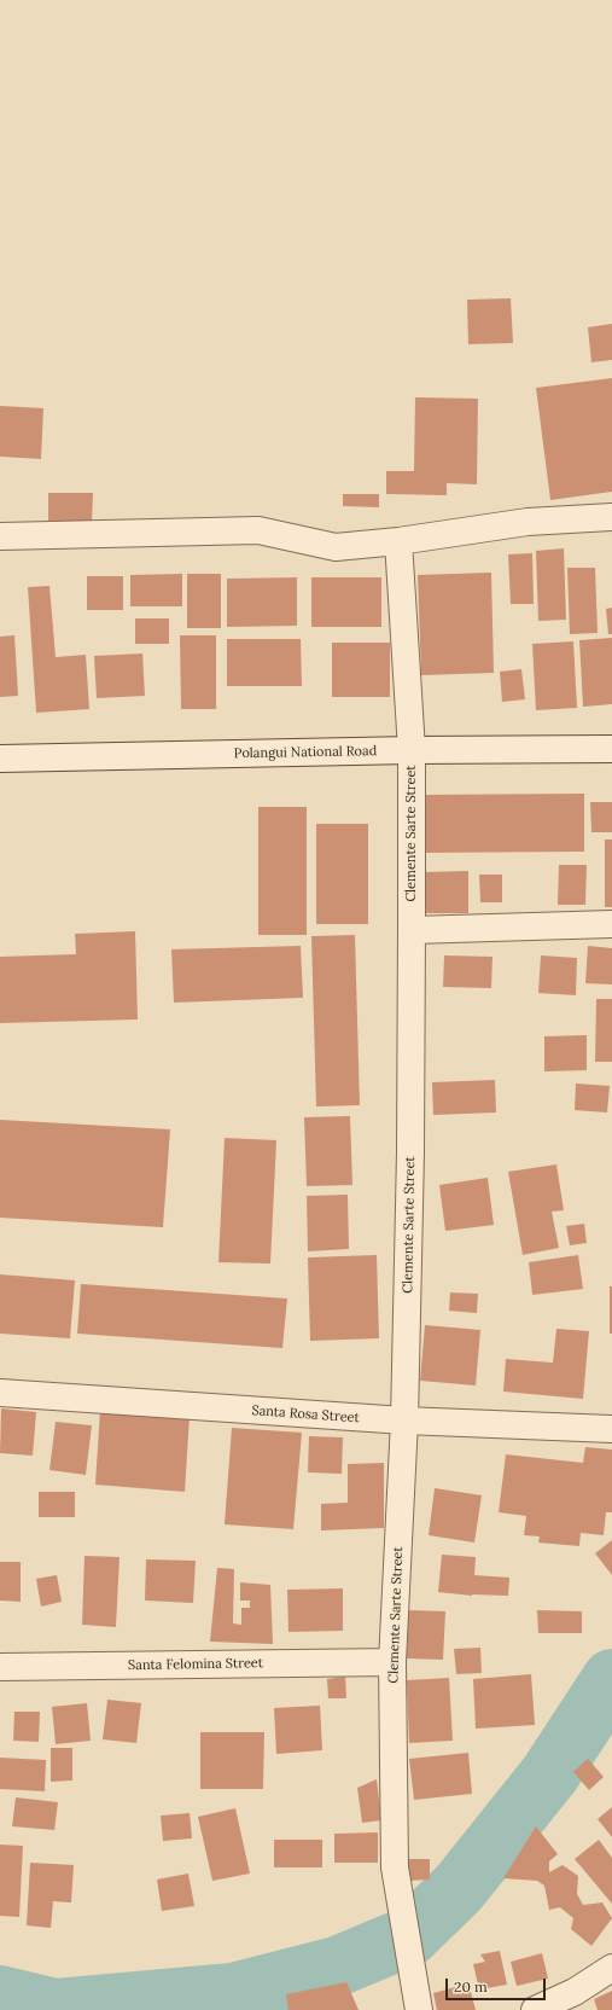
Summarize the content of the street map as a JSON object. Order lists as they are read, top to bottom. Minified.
{"streets":{"street":["Polangui National Road","Clemente Sarte Street","Santa Rosa Street","Santa Felomina Street"]},"crossings":[["Polangui National Road","Clemente Sarte Street"],["Clemente Sarte Street","Santa Rosa Street"],["Clemente Sarte Street","Santa Felomina Street"]],"scale_bar":"20 m"}
